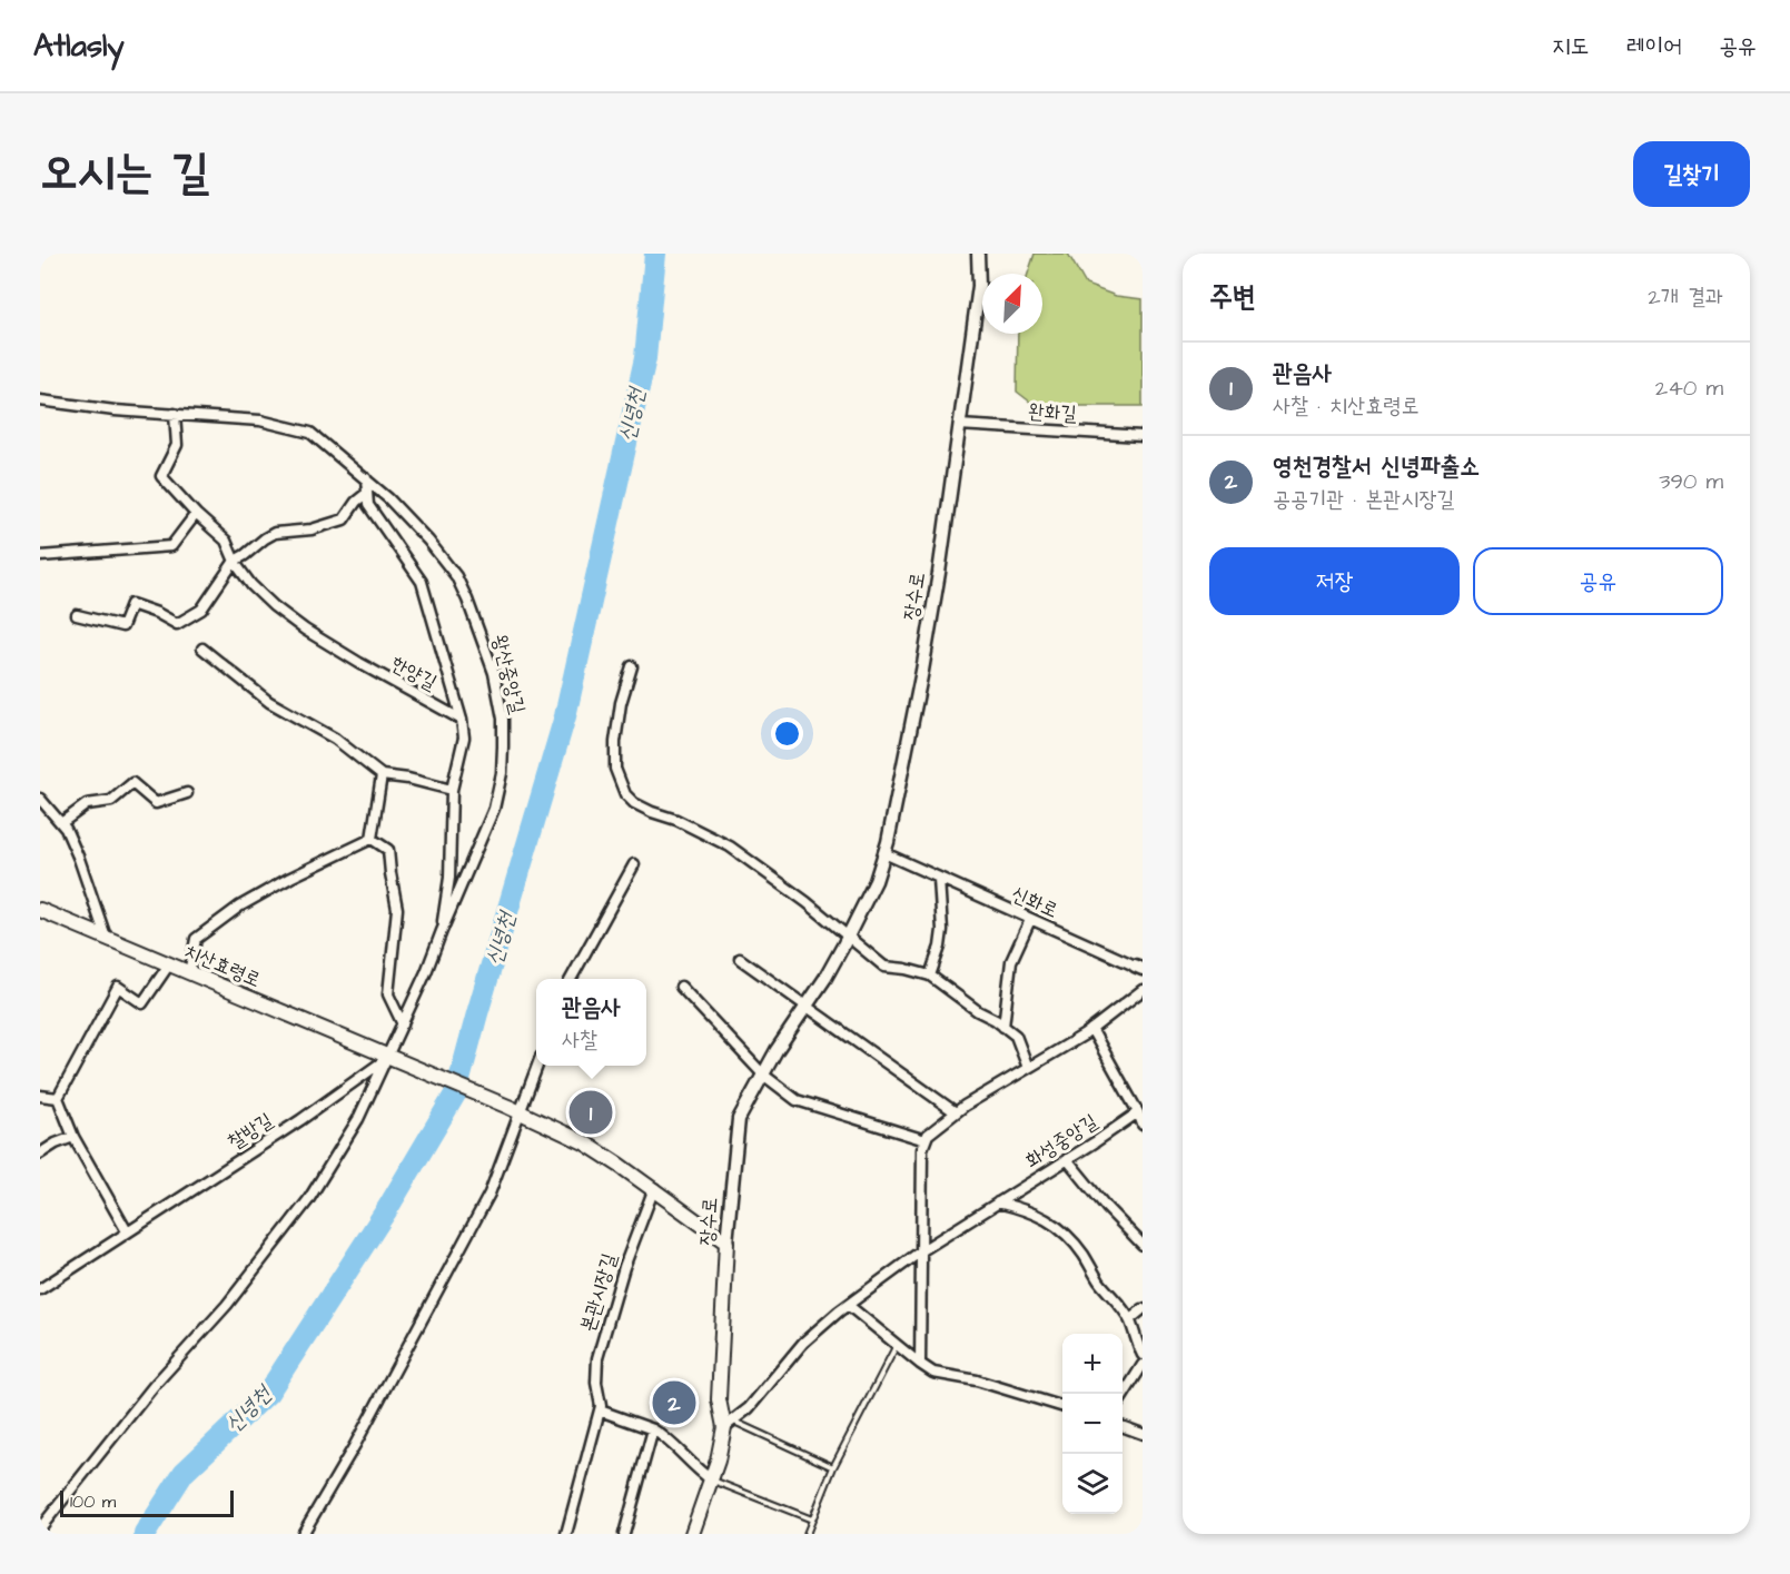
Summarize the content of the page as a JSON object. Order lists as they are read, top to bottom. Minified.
{"streets":{"main road":["장수로","치산효령로"],"street":["완화길","한양길","왕산중앙길","신화로","찰방길","화성중앙길","본관시장길"]},"crossings":[["완화길","장수로"],["장수로","신화로"],["장수로","화성중앙길"],["한양길","왕산중앙길"],["왕산중앙길","치산효령로"],["왕산중앙길","찰방길"],["치산효령로","찰방길"]],"water":["신녕천"],"scale_bar":"100 m","north":"top right","page":{"header":"Atlasly","nav":["지도","레이어","공유"],"title":"오시는 길","buttons":["길찾기",["저장","공유"]],"heading":["주변","2개 결과"],"list":[{"mark":"1","name":"관음사","note":"사찰 · 치산효령로","value":"240 m"},{"mark":"2","name":"영천경찰서 신녕파출소","note":"공공기관 · 본관시장길","value":"390 m"}],"popup":["관음사","사찰"],"pins":["1","2"],"map_buttons":["+","−"],"scale":"100 m"}}
